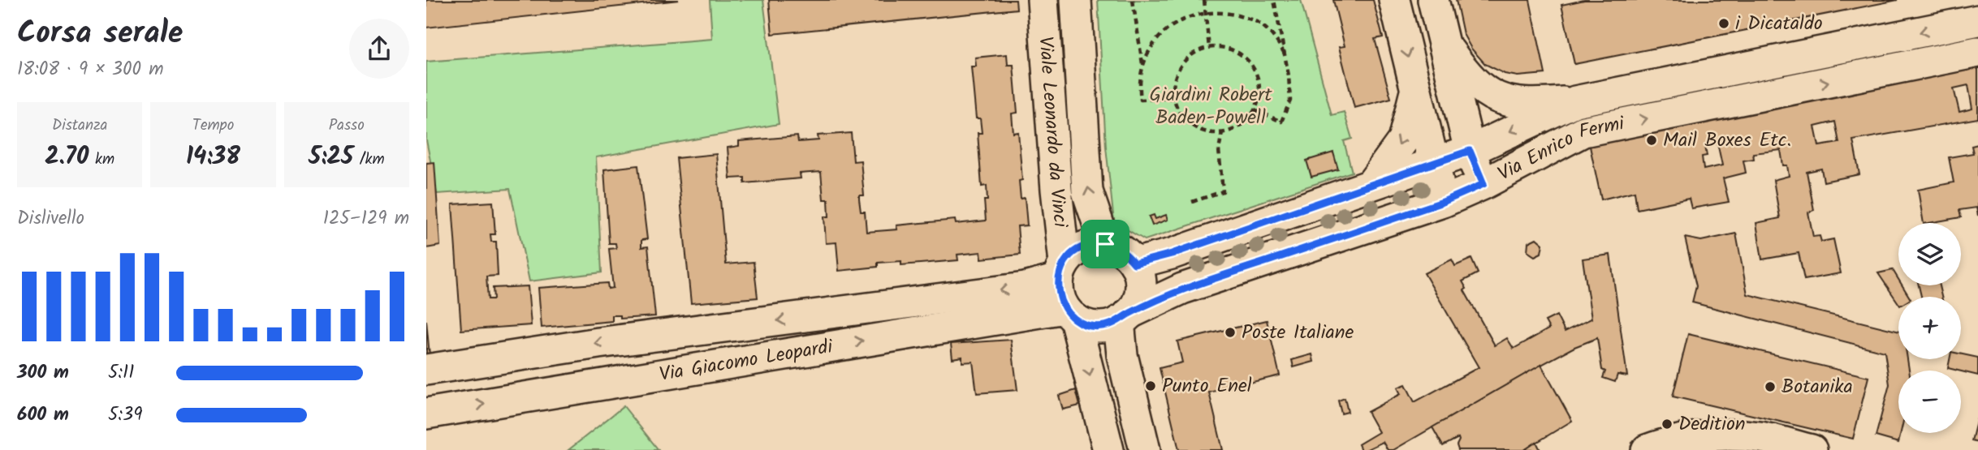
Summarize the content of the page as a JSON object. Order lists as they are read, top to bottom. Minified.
{"streets":{"street":["Viale Leonardo da Vinci","Via Enrico Fermi","Via Giacomo Leopardi"]},"crossings":[["Viale Leonardo da Vinci","Via Enrico Fermi"],["Viale Leonardo da Vinci","Via Giacomo Leopardi"],["Via Enrico Fermi","Via Giacomo Leopardi"]],"parks":["Giardini Robert Baden-Powell"],"places":["i Dicataldo","Mail Boxes Etc.","Poste Italiane","Punto Enel","Botanika","Dedition"],"page":{"heading":["Corsa serale","18:08 · 9 × 300 m"],"stats":[["Distanza","2.70 km"],["Tempo","14:38"],["Passo","5:25 /km"]],"chart":["Dislivello","125–129 m"],"map_buttons":["+","−"],"list":[{"name":"300 m","note":"5:11"},{"name":"600 m","note":"5:39"}]}}
